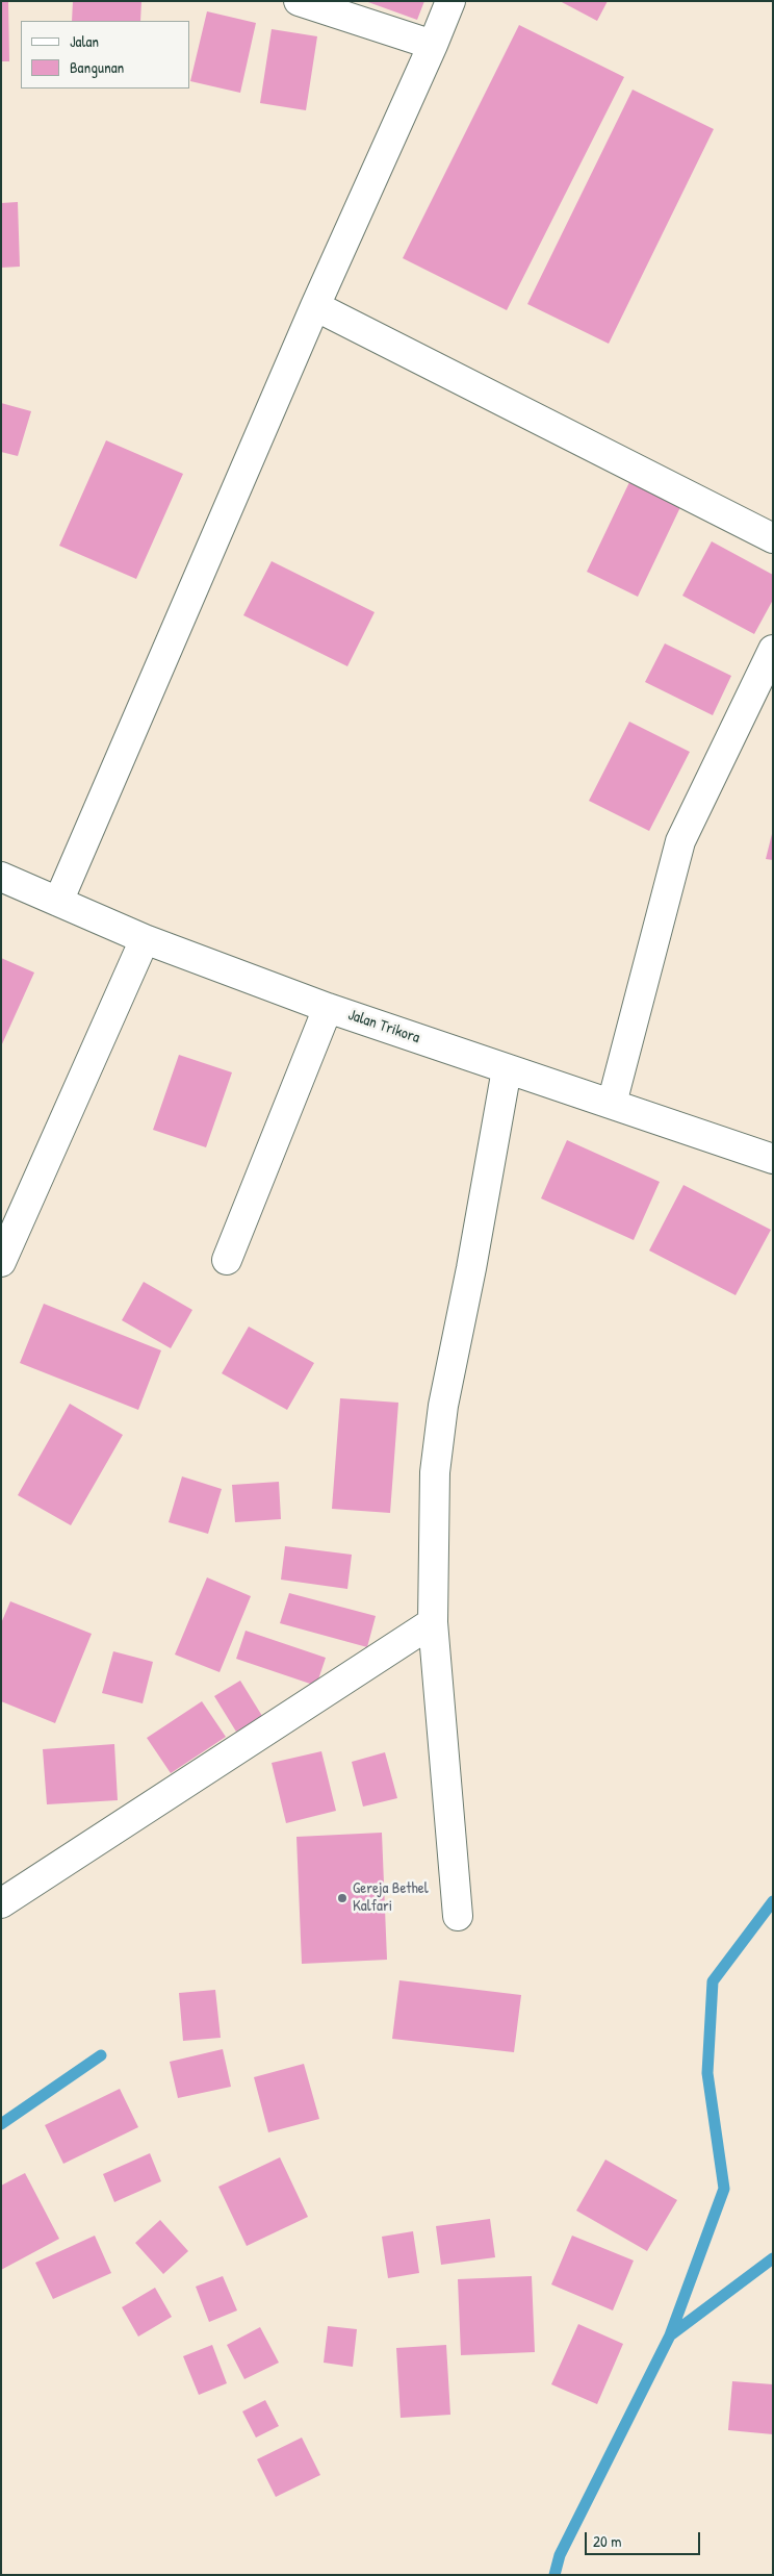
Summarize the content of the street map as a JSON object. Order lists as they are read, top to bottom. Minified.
{"streets":{"street":["Jalan Trikora"]},"places":["Gereja Bethel Kalfari"],"legend":["Jalan","Bangunan"],"scale_bar":"20 m"}
